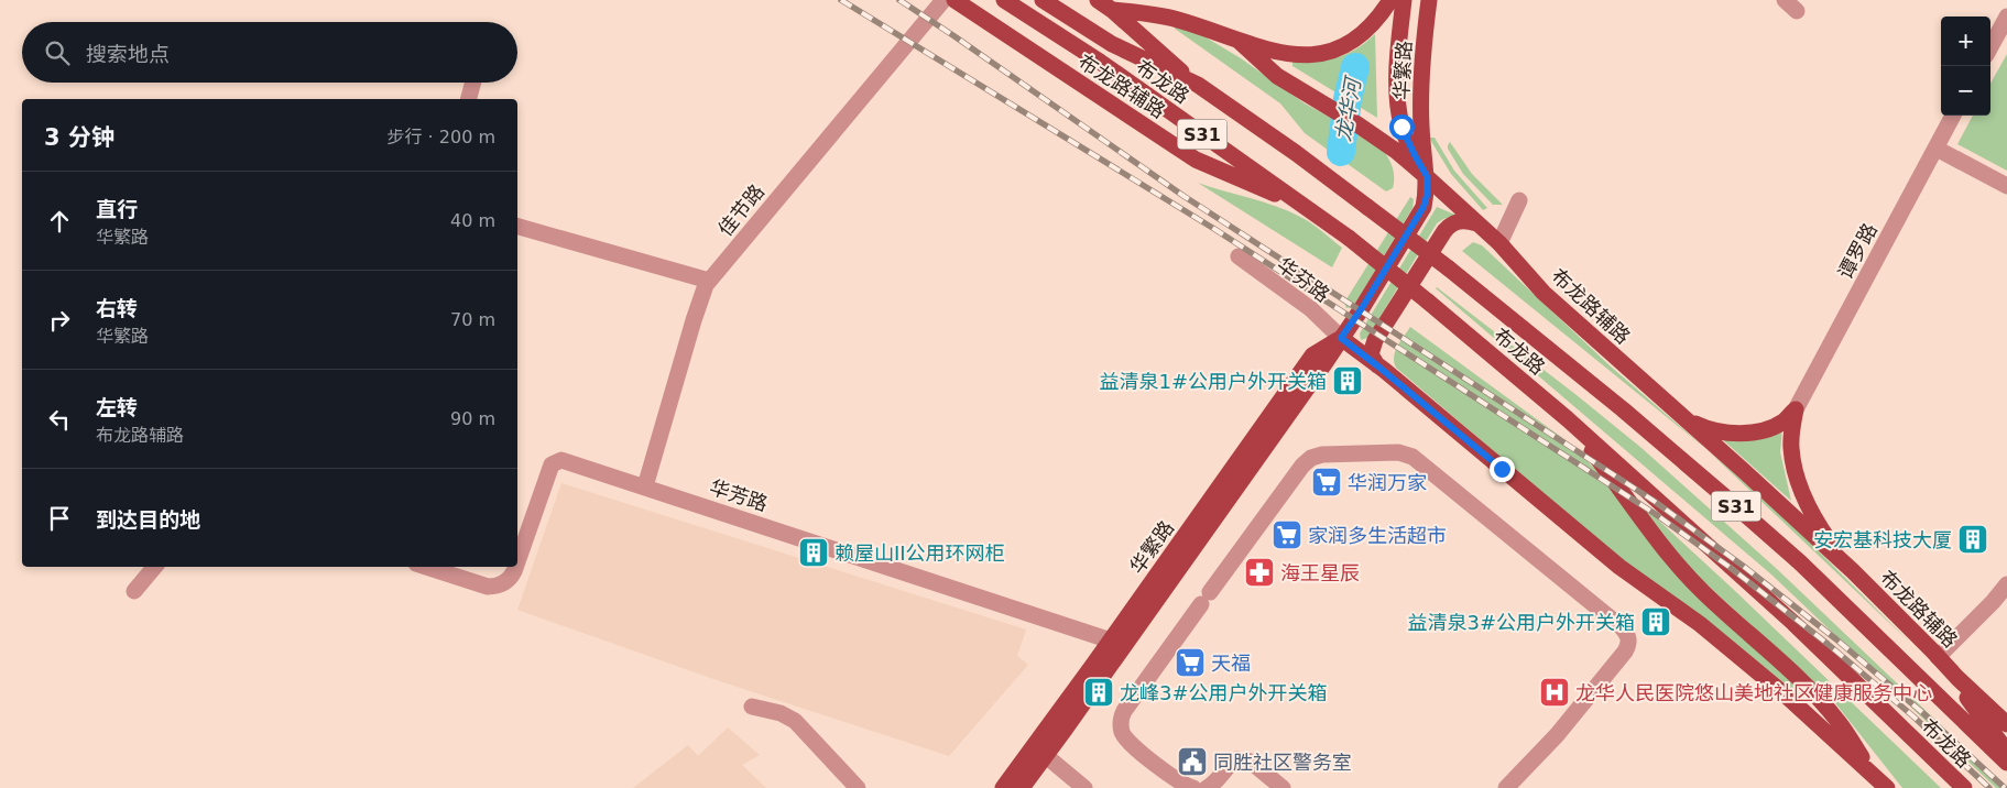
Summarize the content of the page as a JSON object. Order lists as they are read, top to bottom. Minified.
{"streets":{"main road":["华繁路","布龙路","布龙路辅路","S31"],"street":["佳节路","谭罗路","华芬路","华芳路"]},"crossings":[["华繁路","布龙路辅路"],["华繁路","华芬路"],["华繁路","华芳路"],["布龙路","布龙路辅路"],["佳节路","华芳路"]],"water":["龙华河"],"places":{"building":["益清泉1#公用户外开关箱","安宏基科技大厦","赖屋山II公用环网柜","益清泉3#公用户外开关箱","龙峰3#公用户外开关箱"],"supermarket":["华润万家","家润多生活超市","天福"],"pharmacy":["海王星辰"],"hospital":["龙华人民医院悠山美地社区健康服务中心"],"public building":["同胜社区警务室"]},"page":{"map_buttons":["+","−"],"search":"搜索地点","heading":["3 分钟","步行 · 200 m"],"list":[["直行","华繁路","40 m"],["右转","华繁路","70 m"],["左转","布龙路辅路","90 m"],"到达目的地"]}}
